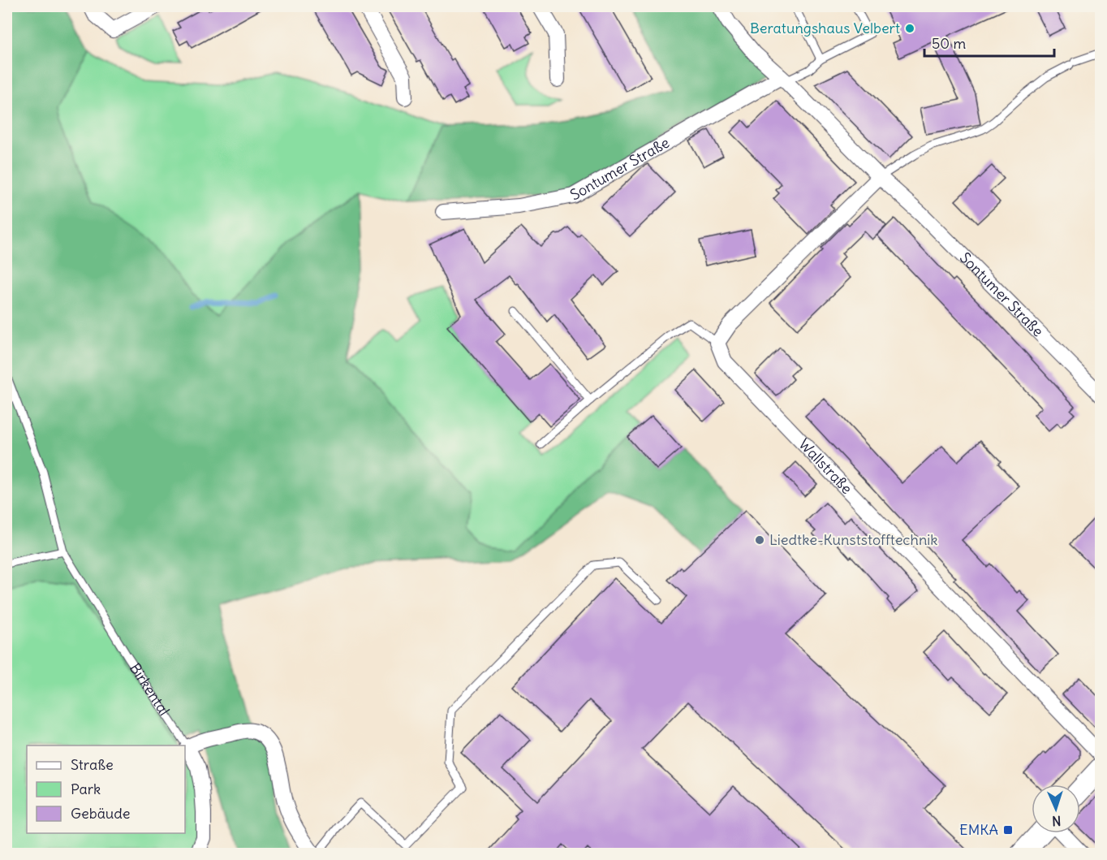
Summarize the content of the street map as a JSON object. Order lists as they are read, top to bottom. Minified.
{"streets":{"street":["Sontumer Straße","Wallstraße"],"lane":["Birkental"]},"places":{"other":["Beratungshaus Velbert","Liedtke-Kunststofftechnik"],"transit":["EMKA"]},"legend":["Straße","Park","Gebäude"],"scale_bar":"50 m","north":"bottom"}
